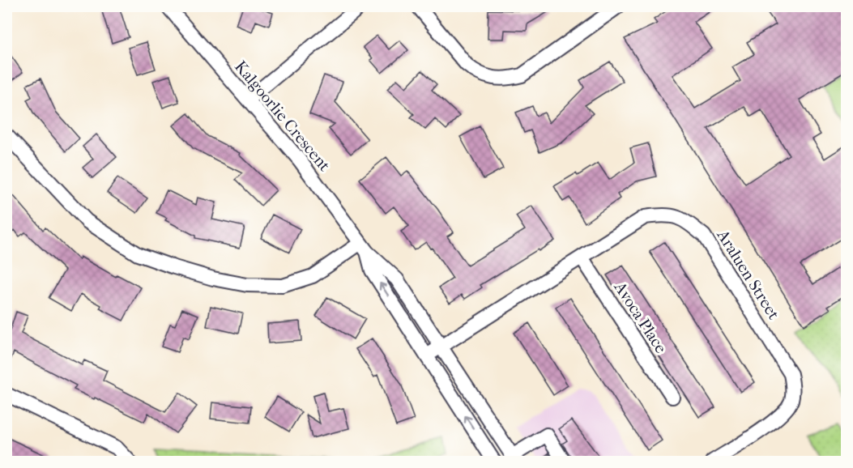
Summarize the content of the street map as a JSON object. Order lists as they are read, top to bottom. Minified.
{"streets":{"street":["Kalgoorlie Crescent","Araluen Street","Avoca Place"]},"crossings":[["Kalgoorlie Crescent","Araluen Street"],["Araluen Street","Avoca Place"]]}
